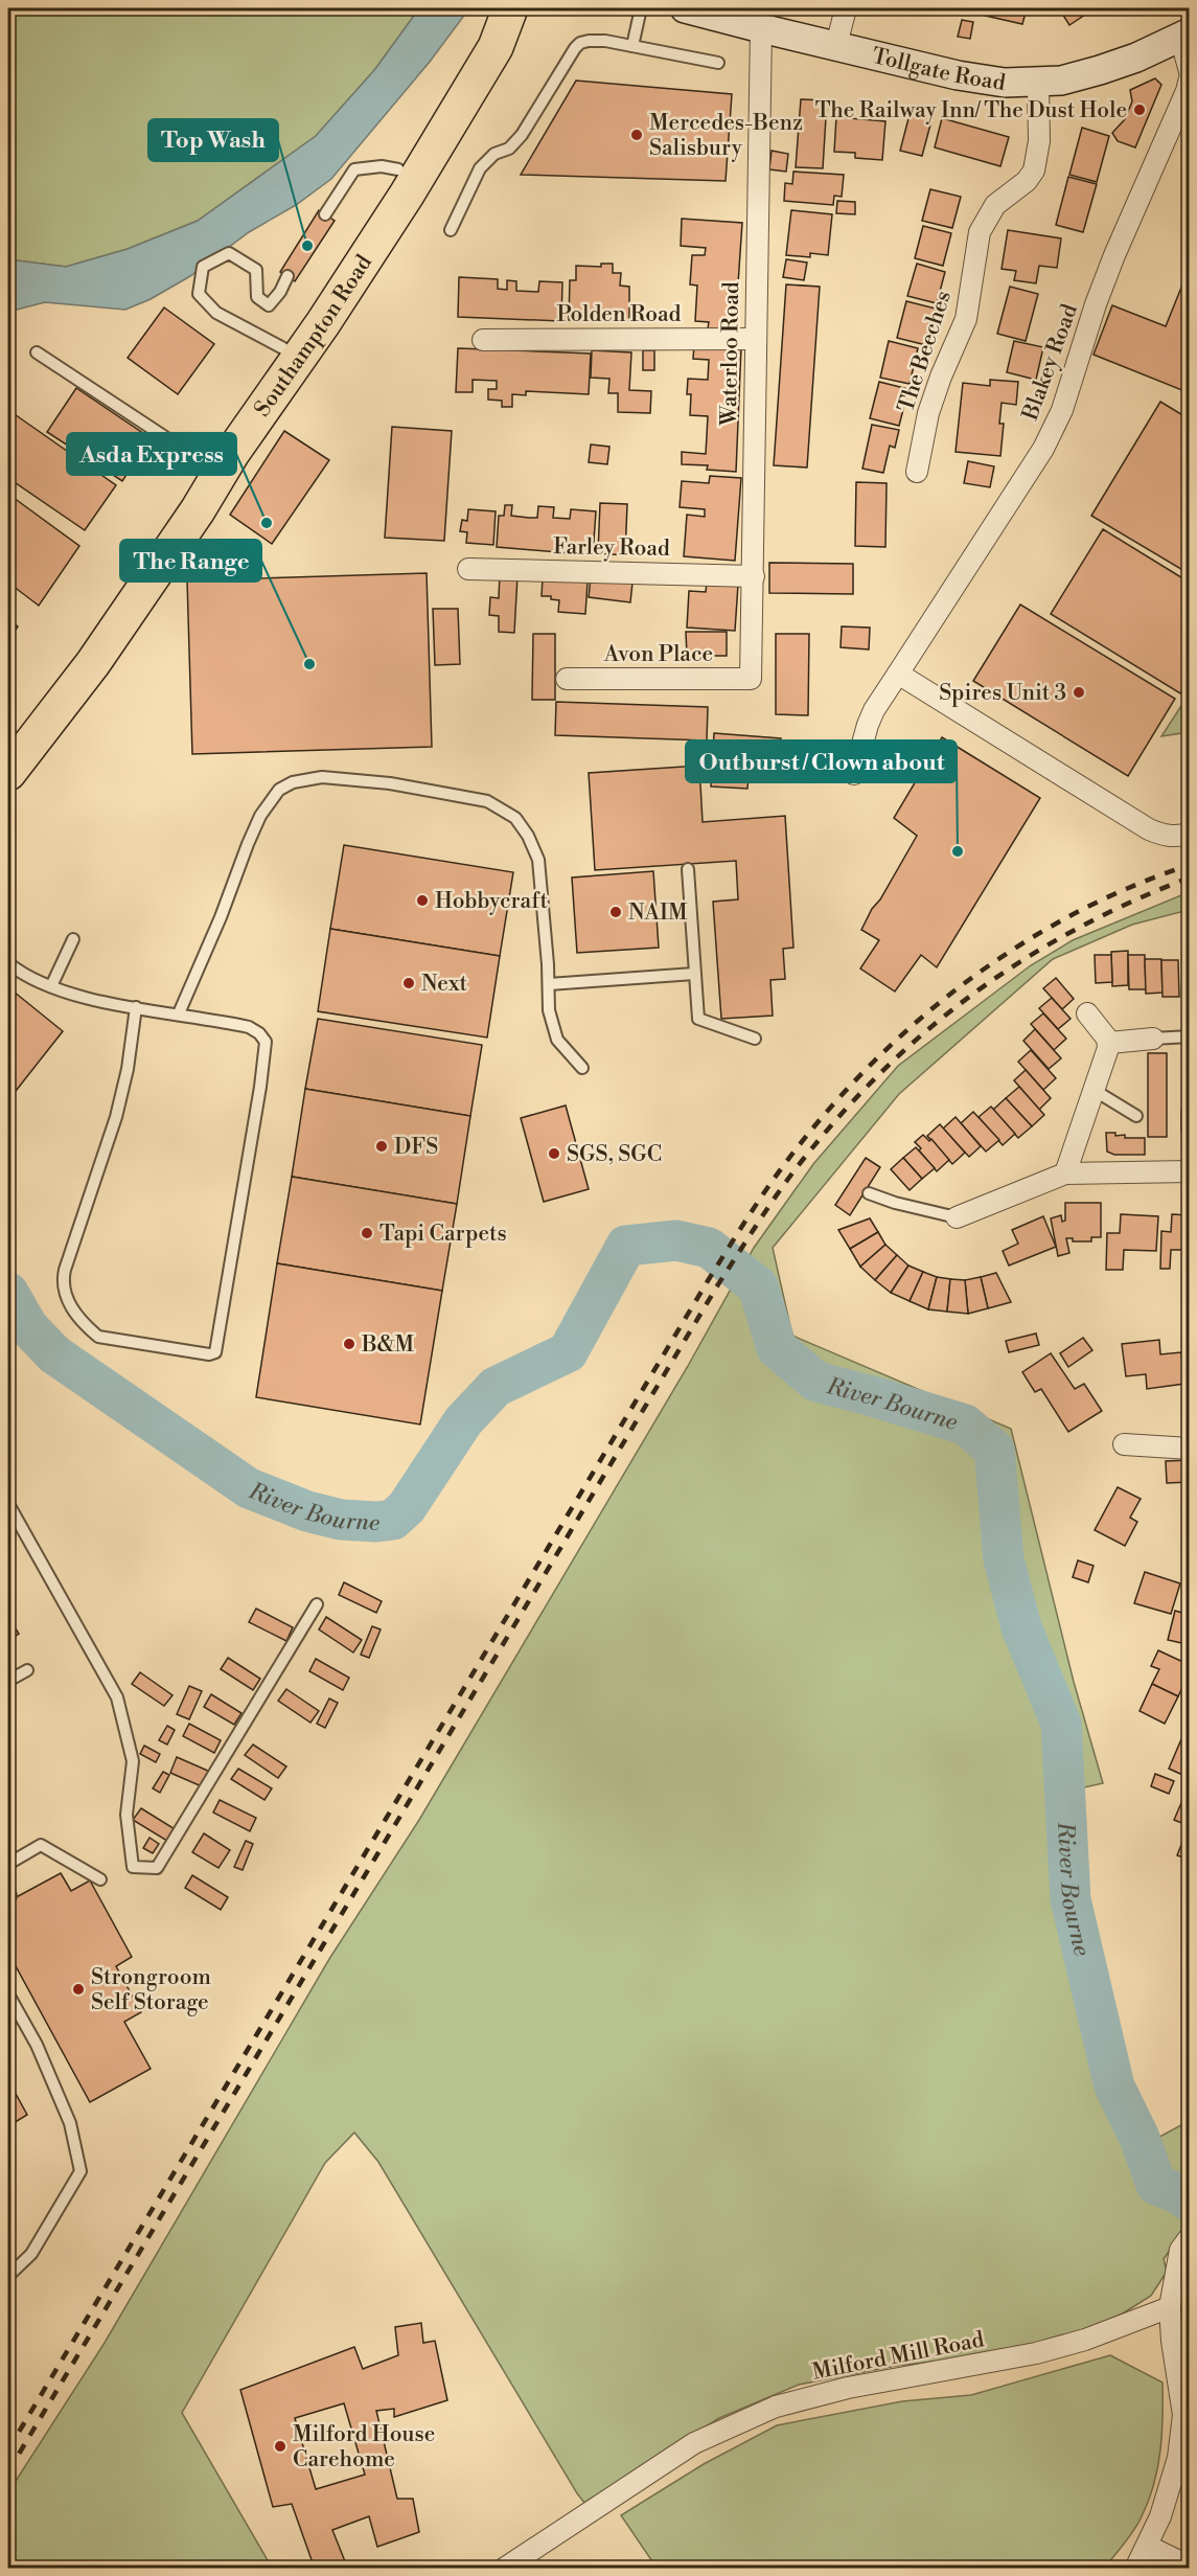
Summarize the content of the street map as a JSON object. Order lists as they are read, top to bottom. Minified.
{"streets":{"highway":["Southampton Road"],"street":["Tollgate Road","Polden Road","The Beeches","Waterloo Road","Blakey Road","Farley Road","Avon Place","Milford Mill Road"]},"crossings":[["Tollgate Road","The Beeches"],["Tollgate Road","Waterloo Road"],["Polden Road","Waterloo Road"],["Waterloo Road","Farley Road"],["Waterloo Road","Avon Place"]],"water":["River Bourne"],"places":["The Railway Inn/ The Dust Hole","Mercedes-Benz Salisbury","Top Wash","Asda Express","The Range","Spires Unit 3","Outburst / Clown about","Hobbycraft","NAIM","Next","DFS","SGS, SGC","Tapi Carpets","B&M","Strongroom Self Storage","Milford House Carehome"]}
